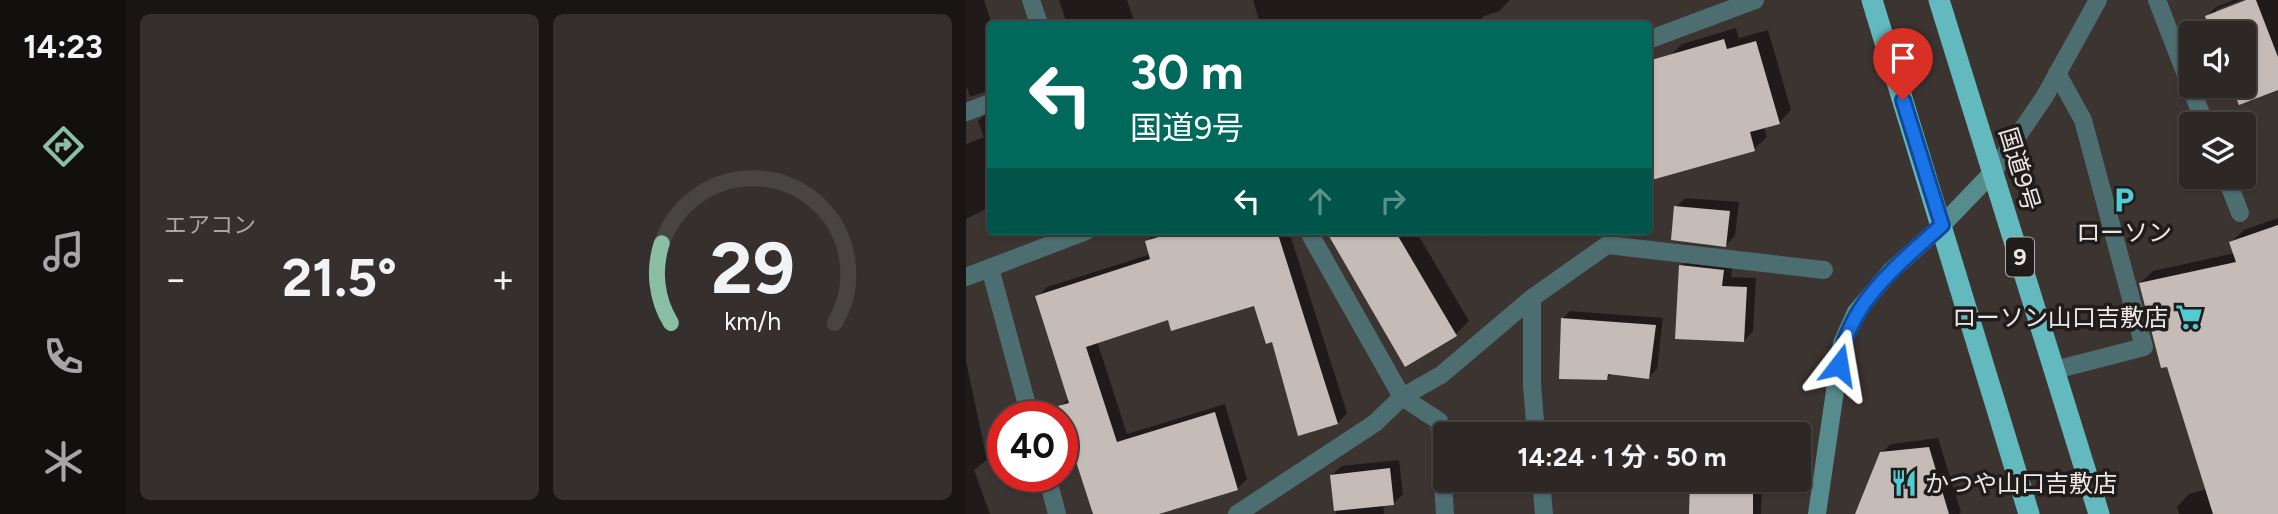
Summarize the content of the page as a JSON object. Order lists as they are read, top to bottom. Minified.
{"streets":{"highway":["国道9号","9"]},"places":{"parking":["ローソン"],"supermarket":["ローソン山口吉敷店"],"restaurant":["かつや山口吉敷店"]},"page":{"tabs":"14:23","tile":"エアコン","turn":["30 m","国道9号"],"heat":["−","21.5°","+"],"limit":"40","trip":"14:24 · 1 分 · 50 m","gauge":["29","km/h"]}}
